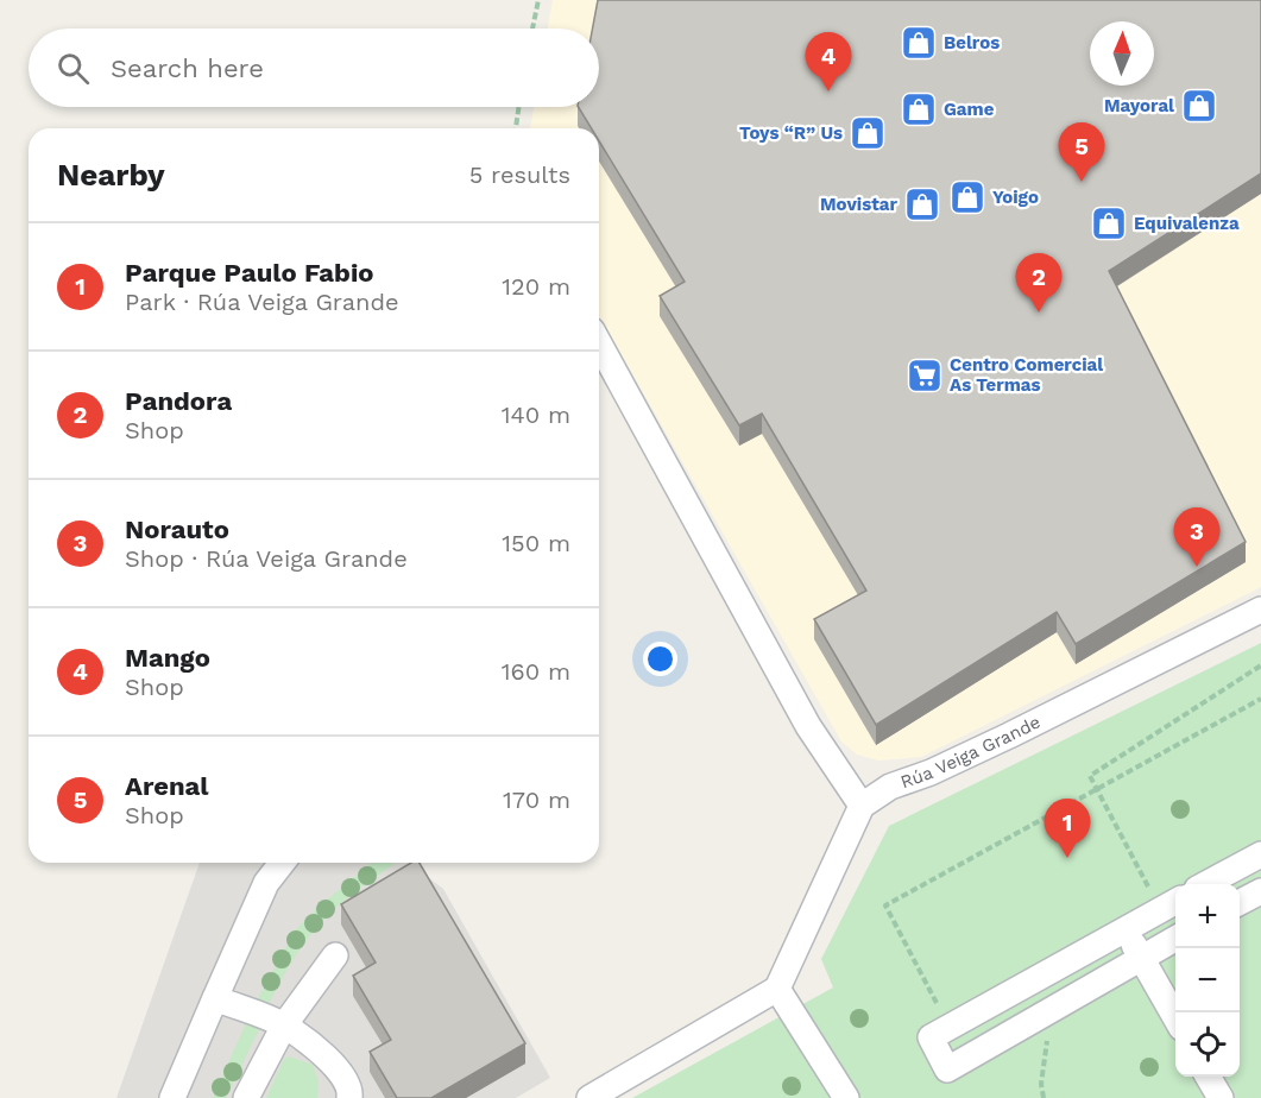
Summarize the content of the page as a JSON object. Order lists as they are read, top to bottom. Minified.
{"streets":{"street":["Rúa Veiga Grande"]},"places":{"shop":["Belros","Mayoral","Game","Toys “R” Us","Yoigo","Movistar","Equivalenza"],"supermarket":["Centro Comercial As Termas"]},"north":"top","page":{"search":"Search here","pins":["4","5","2","3","1"],"heading":["Nearby","5 results"],"list":[{"mark":"1","name":"Parque Paulo Fabio","note":"Park · Rúa Veiga Grande","value":"120 m"},{"mark":"2","name":"Pandora","note":"Shop","value":"140 m"},{"mark":"3","name":"Norauto","note":"Shop · Rúa Veiga Grande","value":"150 m"},{"mark":"4","name":"Mango","note":"Shop","value":"160 m"},{"mark":"5","name":"Arenal","note":"Shop","value":"170 m"}],"map_buttons":["+","−"]}}
